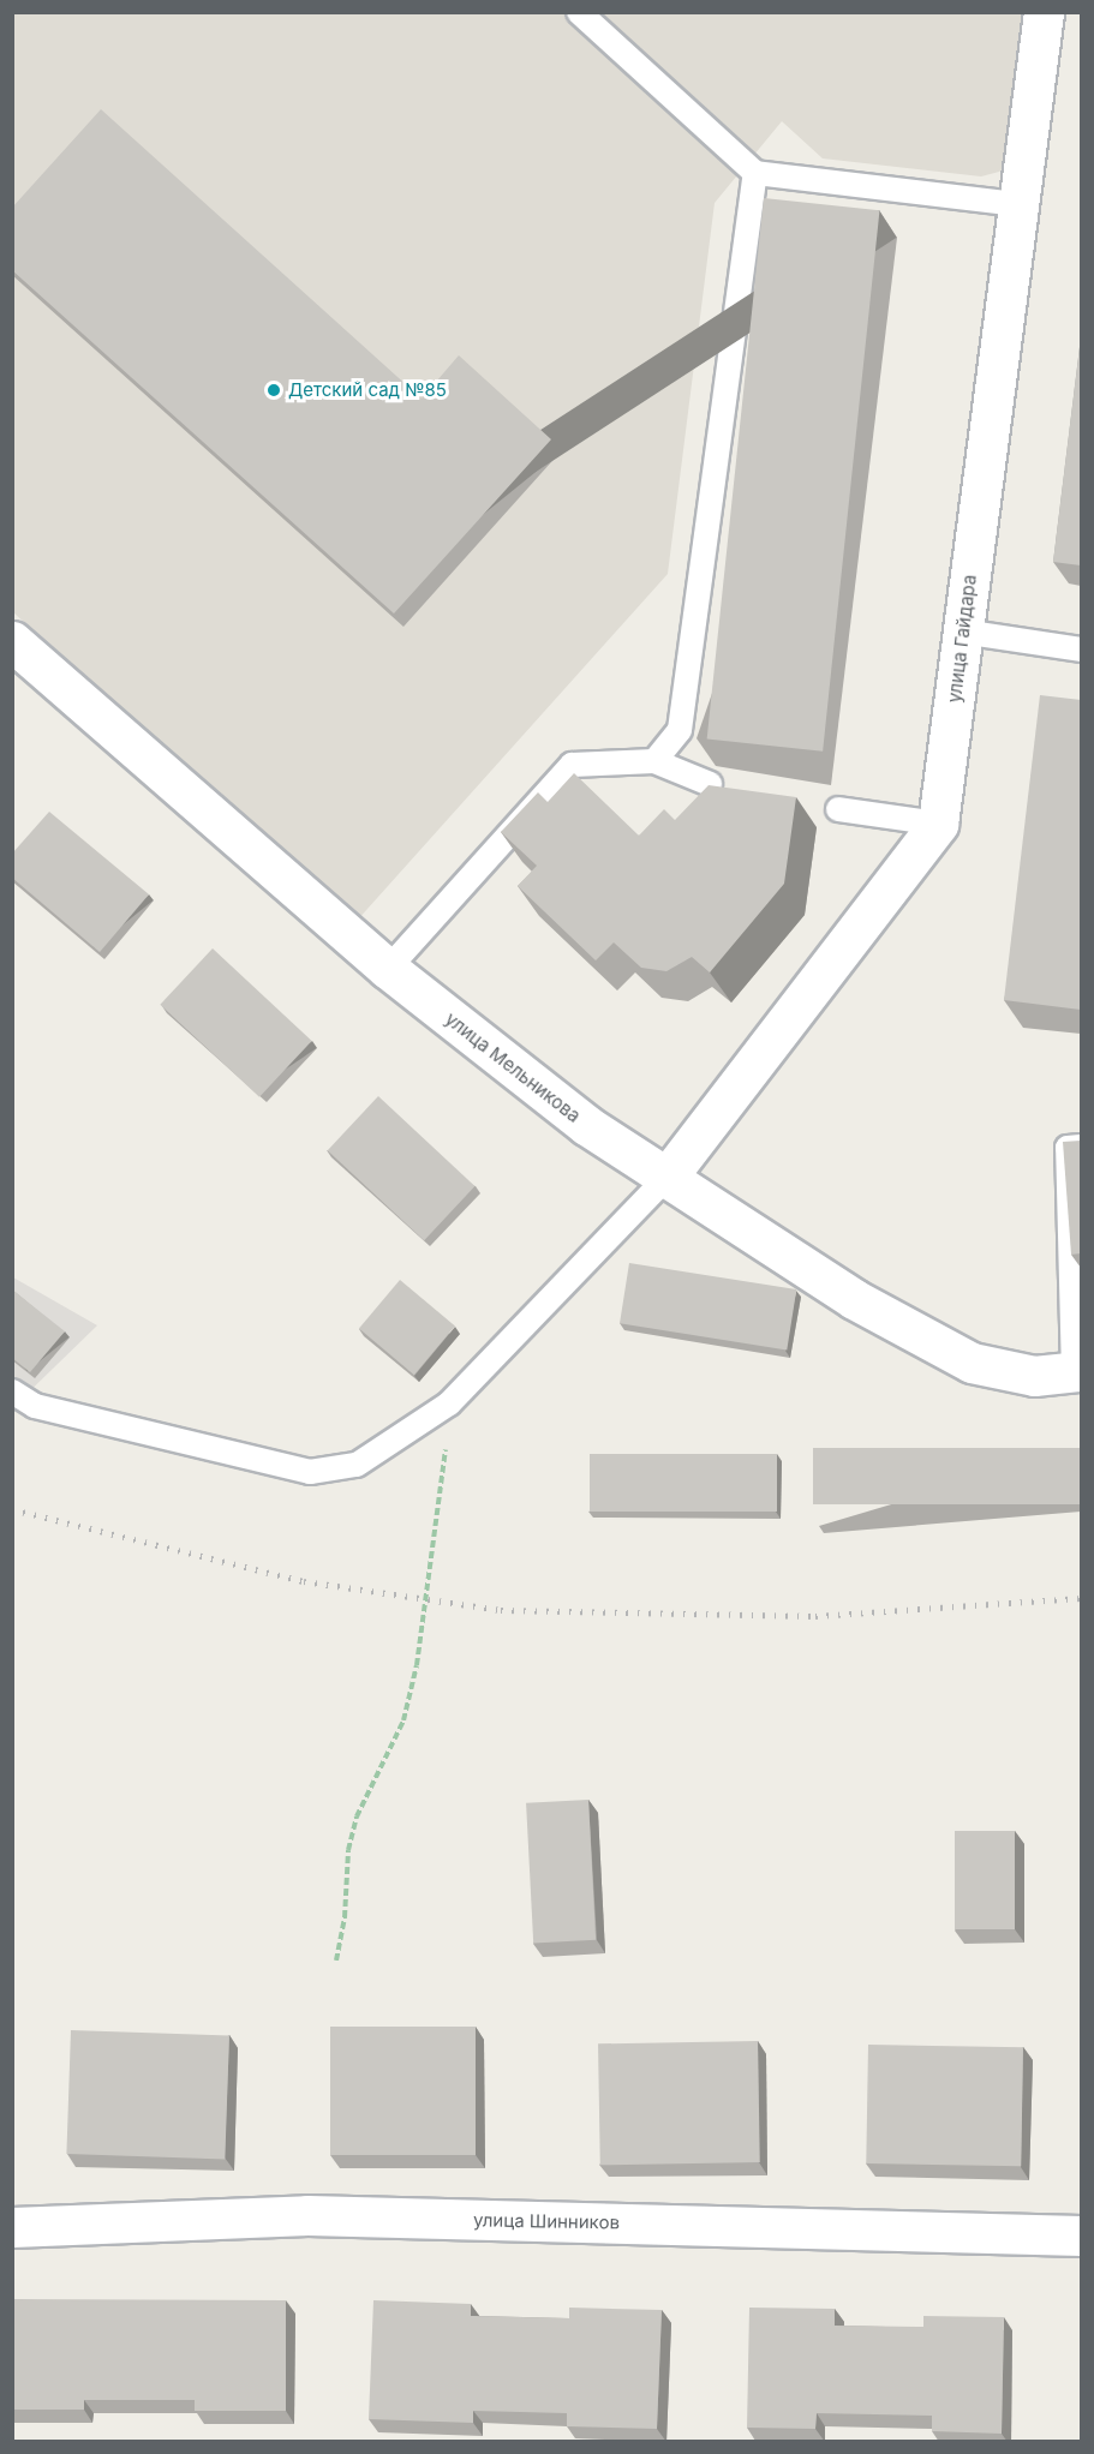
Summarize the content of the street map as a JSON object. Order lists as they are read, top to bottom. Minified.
{"streets":{"street":["улица Гайдара","улица Мельникова","улица Шинников"]},"places":["Детский сад №85"]}
